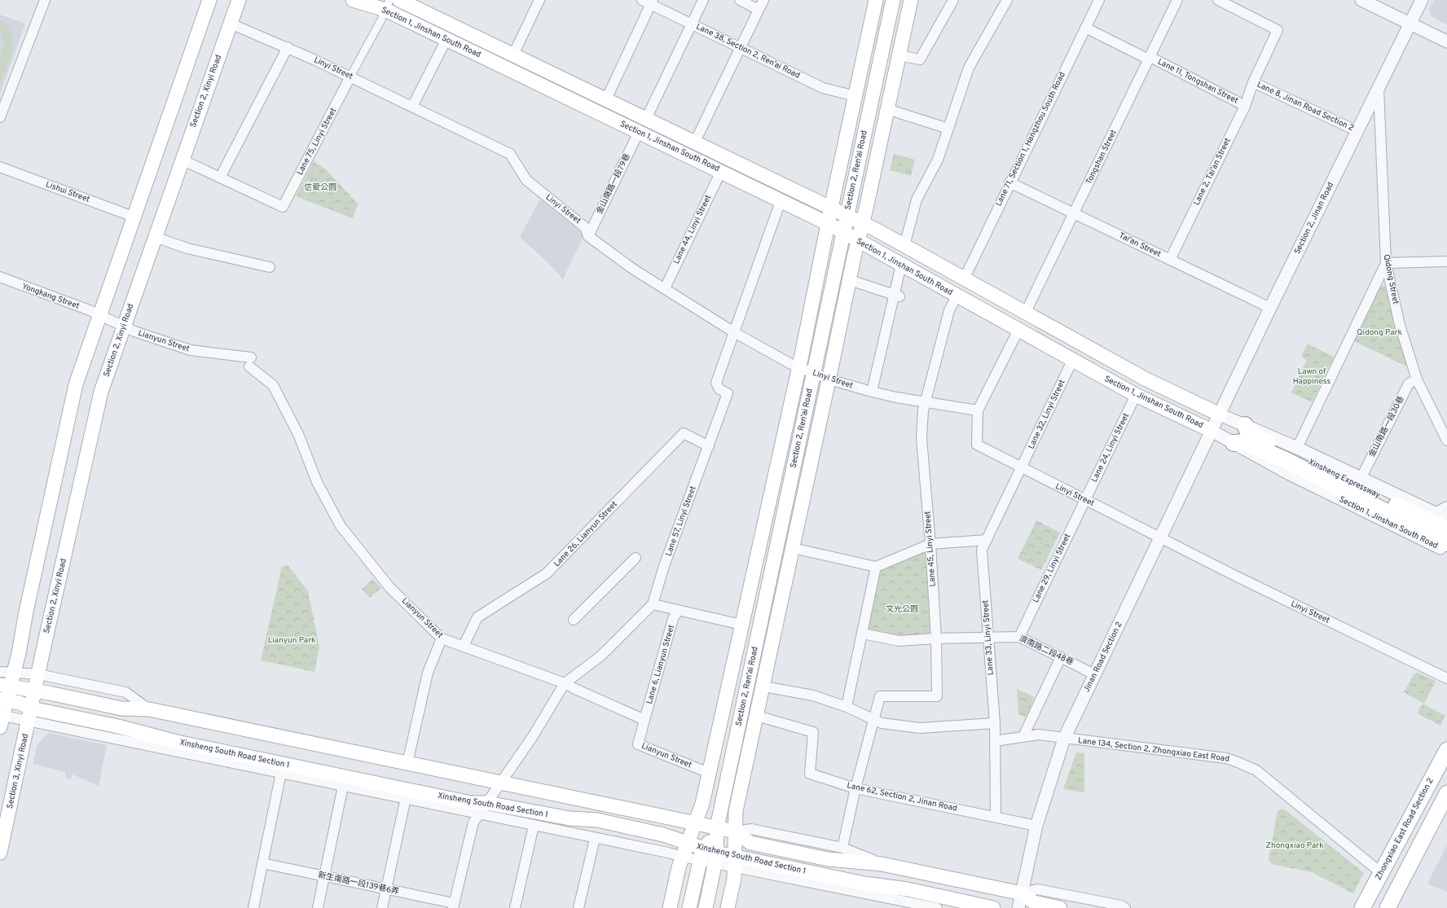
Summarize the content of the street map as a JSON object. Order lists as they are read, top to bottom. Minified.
{"streets":{"highway":["Xinsheng Expressway"],"main road":["Section 1, Jinshan South Road","Section 2, Xinyi Road","Section 2, Ren’ai Road","Xinsheng South Road Section 1","Section 3, Xinyi Road","Zhongxiao East Road Section 2"],"street":["Lane 38, Section 2, Ren’ai Road","Linyi Street","Lane 11, Tongshan Street","Lane 8, Jinan Road Section 2","Lane 71, Section 1, Hangzhou South Road","Lane 75, Linyi Street","Tongshan Street","Lane 2, Tai’an Street","金山南路一段79巷","Lishui Street","Section 2, Jinan Road","Lane 44, Linyi Street","Tai’an Street","Qidong Street","Yongkang Street","Lianyun Street","Lane 32, Linyi Street","金山南路一段30巷","Lane 24, Linyi Street","Lane 57, Linyi Street","Lane 26, Lianyun Street","Lane 45, Linyi Street","Lane 29, Linyi Street","Lane 33, Linyi Street","濟南路二段48巷","Jinan Road Section 2","Lane 6, Lianyun Street","Lane 134, Section 2, Zhongxiao East Road","Lane 62, Section 2, Jinan Road","新生南路一段139巷6弄"]},"crossings":[["Section 1, Jinshan South Road","Lane 71, Section 1, Hangzhou South Road"],["Section 1, Jinshan South Road","Tongshan Street"],["Section 1, Jinshan South Road","Section 2, Ren’ai Road"],["Section 1, Jinshan South Road","金山南路一段79巷"],["Section 1, Jinshan South Road","Section 2, Jinan Road"],["Section 1, Jinshan South Road","Lane 44, Linyi Street"],["Section 1, Jinshan South Road","Lane 32, Linyi Street"],["Section 1, Jinshan South Road","Lane 24, Linyi Street"],["Section 1, Jinshan South Road","Xinsheng Expressway"],["Section 1, Jinshan South Road","Lane 45, Linyi Street"],["Section 1, Jinshan South Road","Jinan Road Section 2"],["Lane 38, Section 2, Ren’ai Road","Section 2, Ren’ai Road"],["Linyi Street","Section 2, Xinyi Road"],["Linyi Street","Lane 75, Linyi Street"],["Linyi Street","Section 2, Ren’ai Road"],["Linyi Street","金山南路一段79巷"],["Linyi Street","Lane 44, Linyi Street"],["Linyi Street","Lane 32, Linyi Street"],["Linyi Street","Lane 24, Linyi Street"],["Linyi Street","Lane 57, Linyi Street"],["Linyi Street","Lane 45, Linyi Street"],["Linyi Street","Lane 29, Linyi Street"],["Linyi Street","Lane 33, Linyi Street"],["Linyi Street","Jinan Road Section 2"],["Lane 11, Tongshan Street","Lane 71, Section 1, Hangzhou South Road"],["Lane 11, Tongshan Street","Tongshan Street"],["Lane 11, Tongshan Street","Lane 2, Tai’an Street"],["Section 2, Xinyi Road","Lianyun Street"],["Section 2, Xinyi Road","Xinsheng South Road Section 1"],["Section 2, Xinyi Road","Section 3, Xinyi Road"],["Lane 8, Jinan Road Section 2","Lane 2, Tai’an Street"],["Lane 8, Jinan Road Section 2","Section 2, Jinan Road"],["Lane 71, Section 1, Hangzhou South Road","Tai’an Street"],["Tongshan Street","Tai’an Street"],["Section 2, Ren’ai Road","Lianyun Street"],["Section 2, Ren’ai Road","Xinsheng South Road Section 1"],["Section 2, Ren’ai Road","Lane 62, Section 2, Jinan Road"],["Lane 2, Tai’an Street","Tai’an Street"],["Section 2, Jinan Road","Tai’an Street"],["Section 2, Jinan Road","Qidong Street"],["Section 2, Jinan Road","Jinan Road Section 2"],["Qidong Street","金山南路一段30巷"],["Yongkang Street","Lianyun Street"],["Lianyun Street","Lane 57, Linyi Street"],["Lianyun Street","Lane 26, Lianyun Street"],["Lianyun Street","Lane 6, Lianyun Street"],["Lane 32, Linyi Street","Lane 33, Linyi Street"],["Lane 24, Linyi Street","Lane 29, Linyi Street"],["Lane 57, Linyi Street","Lane 26, Lianyun Street"],["Lane 45, Linyi Street","濟南路二段48巷"],["Lane 29, Linyi Street","濟南路二段48巷"],["Lane 33, Linyi Street","濟南路二段48巷"],["Lane 33, Linyi Street","Lane 134, Section 2, Zhongxiao East Road"],["Lane 33, Linyi Street","Lane 62, Section 2, Jinan Road"],["濟南路二段48巷","Jinan Road Section 2"],["Jinan Road Section 2","Lane 134, Section 2, Zhongxiao East Road"],["Jinan Road Section 2","Xinsheng South Road Section 1"],["Jinan Road Section 2","Lane 62, Section 2, Jinan Road"],["Lane 134, Section 2, Zhongxiao East Road","Zhongxiao East Road Section 2"],["Xinsheng South Road Section 1","Section 3, Xinyi Road"]],"parks":["信愛公園","Qidong Park","Lawn of Happiness","文光公園","Lianyun Park","Zhongxiao Park"]}
